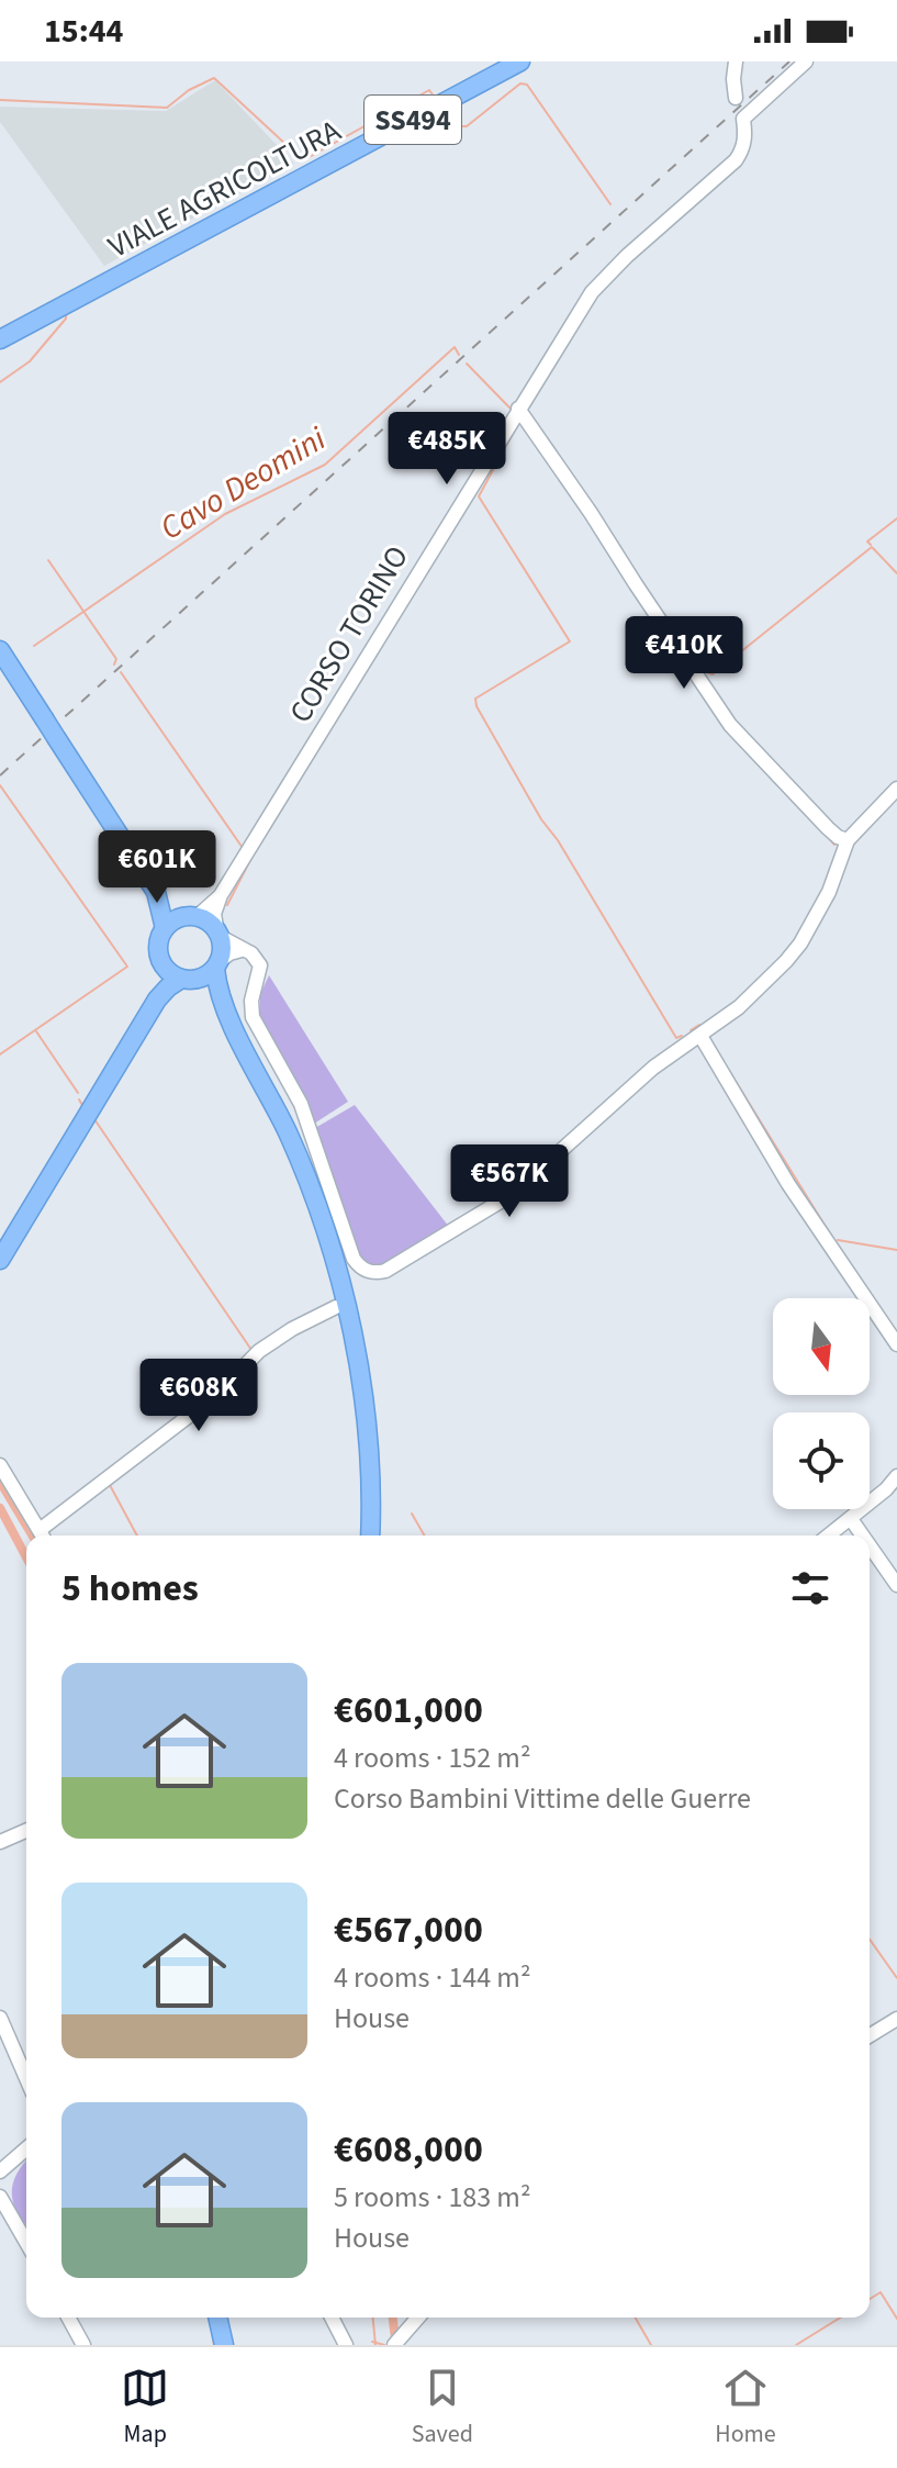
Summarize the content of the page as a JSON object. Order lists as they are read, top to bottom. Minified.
{"streets":{"main road":["SS494","VIALE AGRICOLTURA"],"street":["CORSO TORINO"]},"water":["Cavo Deomini"],"north":"bottom","page":{"status":"15:44","price":["€485K","€410K","€601K","€567K","€608K"],"heading":"5 homes","list":[{"name":"€601,000","note":"4 rooms · 152 m² · Corso Bambini Vittime delle Guerre"},{"name":"€567,000","note":"4 rooms · 144 m² · House"},{"name":"€608,000","note":"5 rooms · 183 m² · House"}],"tabs":["Map","Saved","Home"]}}
